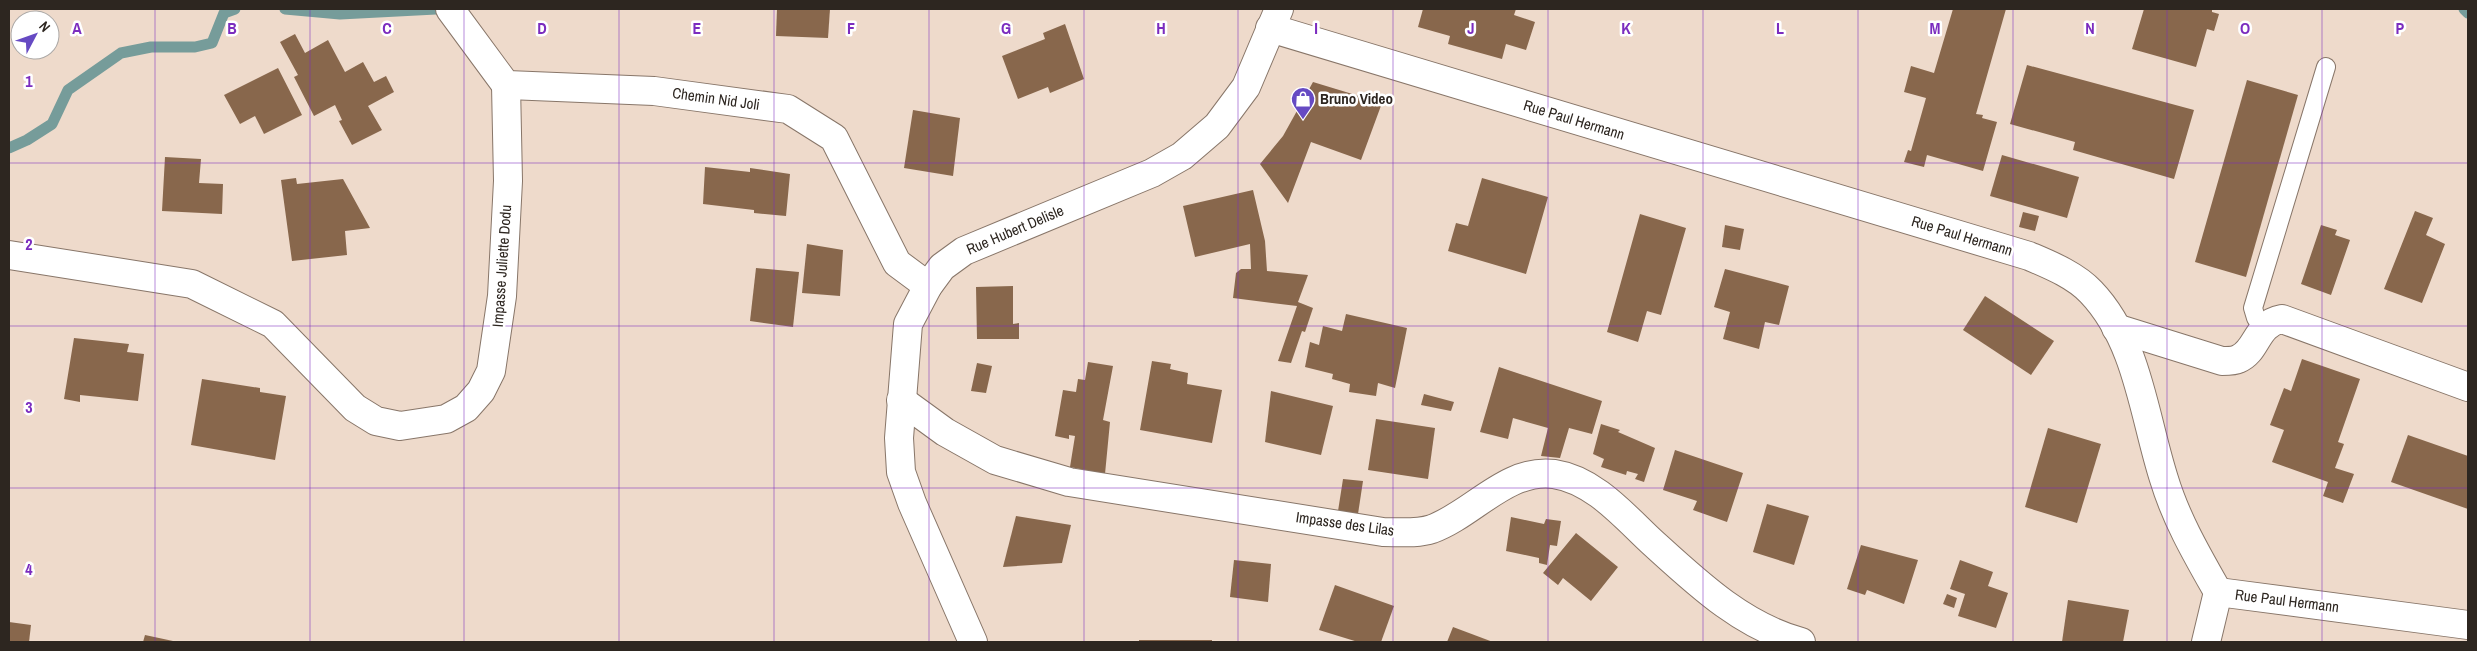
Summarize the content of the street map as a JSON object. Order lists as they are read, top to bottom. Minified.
{"streets":{"street":["Chemin Nid Joli","Rue Paul Hermann","Rue Hubert Delisle","Impasse Juliette Dodu","Impasse des Lilas"]},"crossings":[["Chemin Nid Joli","Rue Hubert Delisle"],["Chemin Nid Joli","Impasse Juliette Dodu"],["Rue Paul Hermann","Rue Hubert Delisle"],["Rue Hubert Delisle","Impasse des Lilas"]],"places":{"shop":["Bruno Video"]},"north":"top right","grid":{"columns":["A","B","C","D","E","F","G","H","I","J","K","L","M","N","O","P"],"rows":["1","2","3","4"]}}
